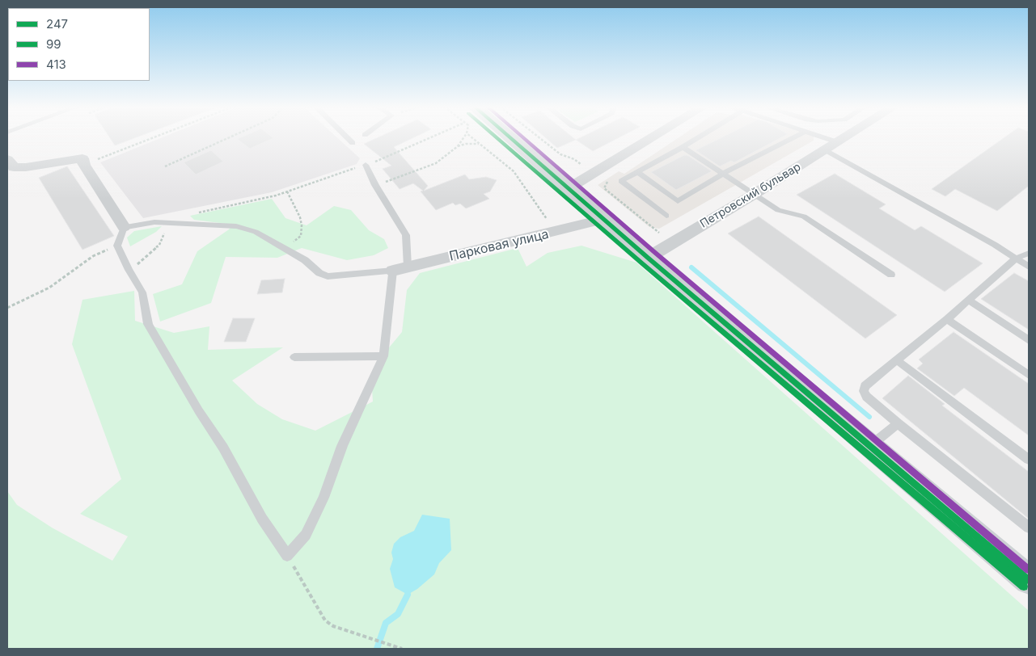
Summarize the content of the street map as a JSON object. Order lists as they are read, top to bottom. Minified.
{"streets":{"street":["Петровский бульвар","Парковая улица"]},"lines":["transit line 247","transit line 99","transit line 413"],"legend":["247","99","413"]}
